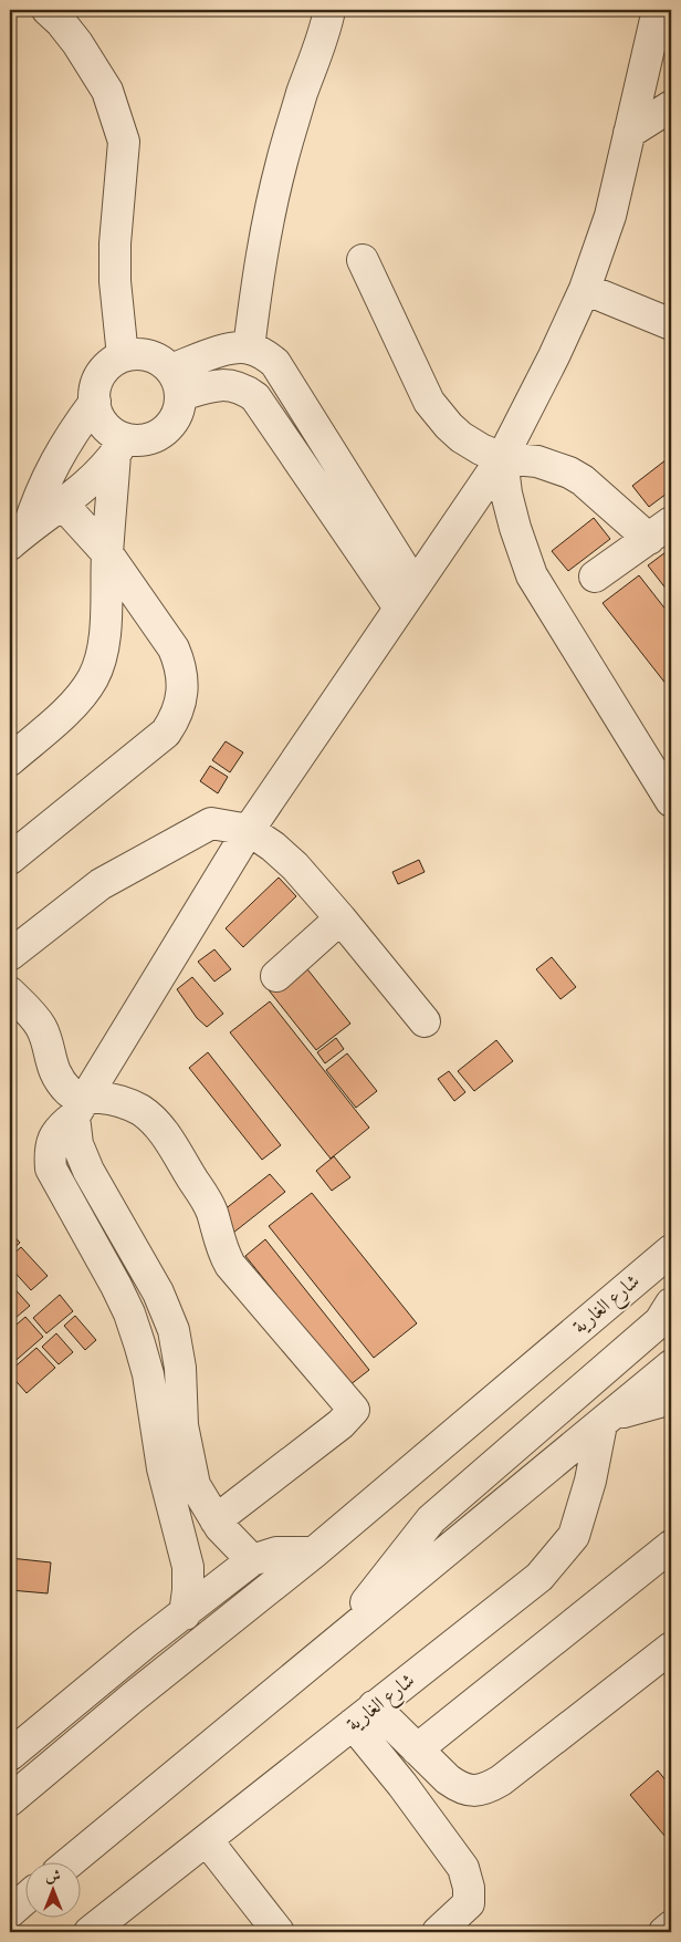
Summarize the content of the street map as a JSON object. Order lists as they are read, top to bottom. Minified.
{"streets":{"street":["شارع الغارية"]},"north":"top"}
